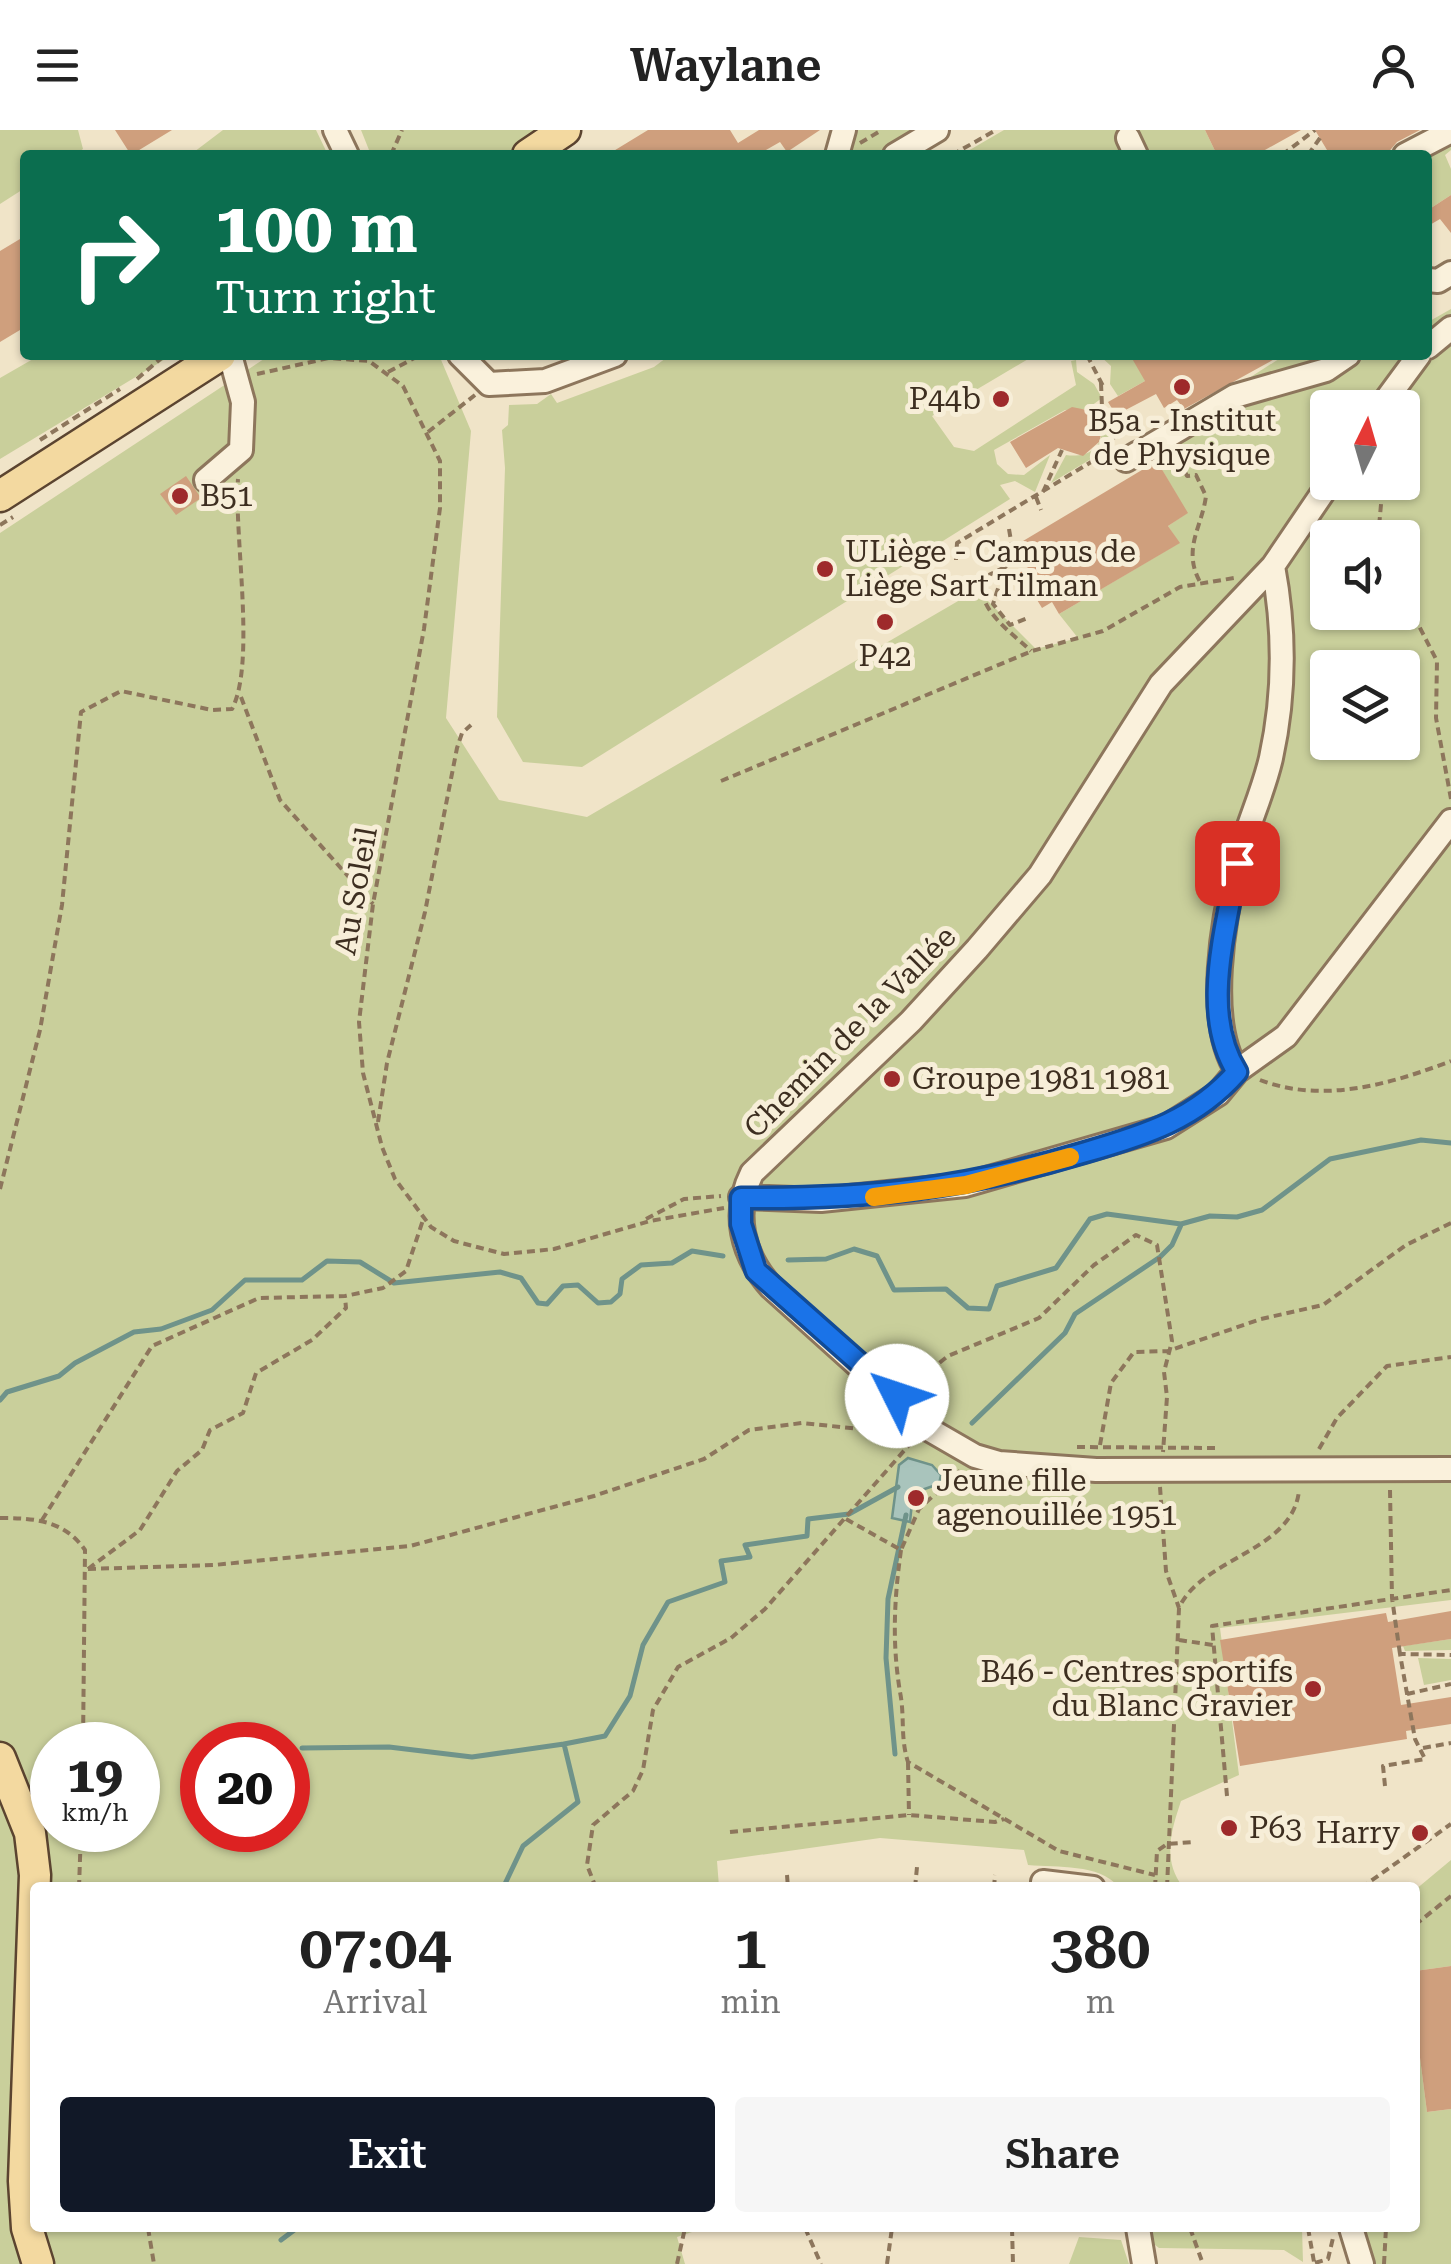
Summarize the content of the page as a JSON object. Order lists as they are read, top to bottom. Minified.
{"streets":{"street":["Chemin de la Vallée"],"path":["Au Soleil"]},"crossings":[["Au Soleil","Chemin de la Vallée"]],"places":["B5a - Institut de Physique","P44b","B51","ULiège - Campus de Liège Sart Tilman","P42","Groupe 1981 1981","Jeune fille agenouillée 1951","B46 - Centres sportifs du Blanc Gravier","P63","Harry"],"north":"top","page":{"header":"Waylane","turn":["100 m","Turn right"],"speed":"19 km/h","limit":"20","eta":["07:04","Arrival","1","min","380","m"],"buttons":["Exit","Share"]}}
